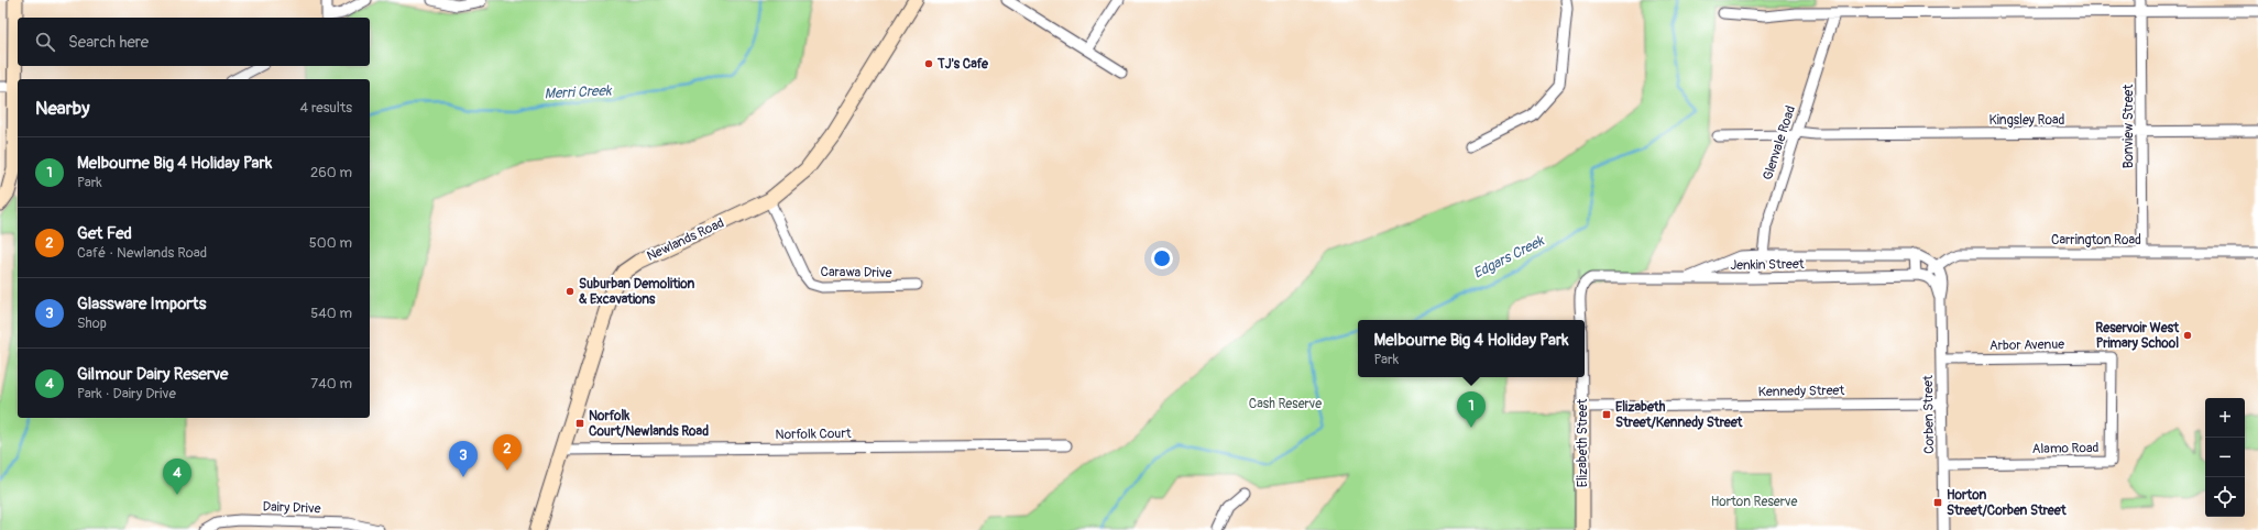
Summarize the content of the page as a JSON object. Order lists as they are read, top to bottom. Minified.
{"streets":{"street":["Kingsley Road","Bonview Street","Glenvale Road","Newlands Road","Carrington Road","Jenkin Street","Carawa Drive","Arbor Avenue","Kennedy Street","Corben Street","Norfolk Court","Elizabeth Street","Alamo Road","Dairy Drive"]},"crossings":[["Kingsley Road","Bonview Street"],["Kingsley Road","Glenvale Road"],["Bonview Street","Carrington Road"],["Glenvale Road","Jenkin Street"],["Newlands Road","Carawa Drive"],["Newlands Road","Norfolk Court"],["Carrington Road","Jenkin Street"],["Arbor Avenue","Corben Street"],["Arbor Avenue","Alamo Road"],["Kennedy Street","Corben Street"],["Kennedy Street","Elizabeth Street"],["Corben Street","Alamo Road"]],"water":["Merri Creek","Edgars Creek"],"parks":["Cash Reserve","Horton Reserve"],"places":{"other":["TJ's Cafe","Suburban Demolition & Excavations","Reservoir West Primary School"],"transit":["Elizabeth Street/Kennedy Street","Norfolk Court/Newlands Road","Horton Street/Corben Street"]},"page":{"search":"Search here","heading":["Nearby","4 results"],"list":[{"mark":"1","name":"Melbourne Big 4 Holiday Park","note":"Park","value":"260 m"},{"mark":"2","name":"Get Fed","note":"Café · Newlands Road","value":"500 m"},{"mark":"3","name":"Glassware Imports","note":"Shop","value":"540 m"},{"mark":"4","name":"Gilmour Dairy Reserve","note":"Park · Dairy Drive","value":"740 m"}],"popup":["Melbourne Big 4 Holiday Park","Park"],"pins":["1","2","3","4"],"map_buttons":["+","−"]}}
